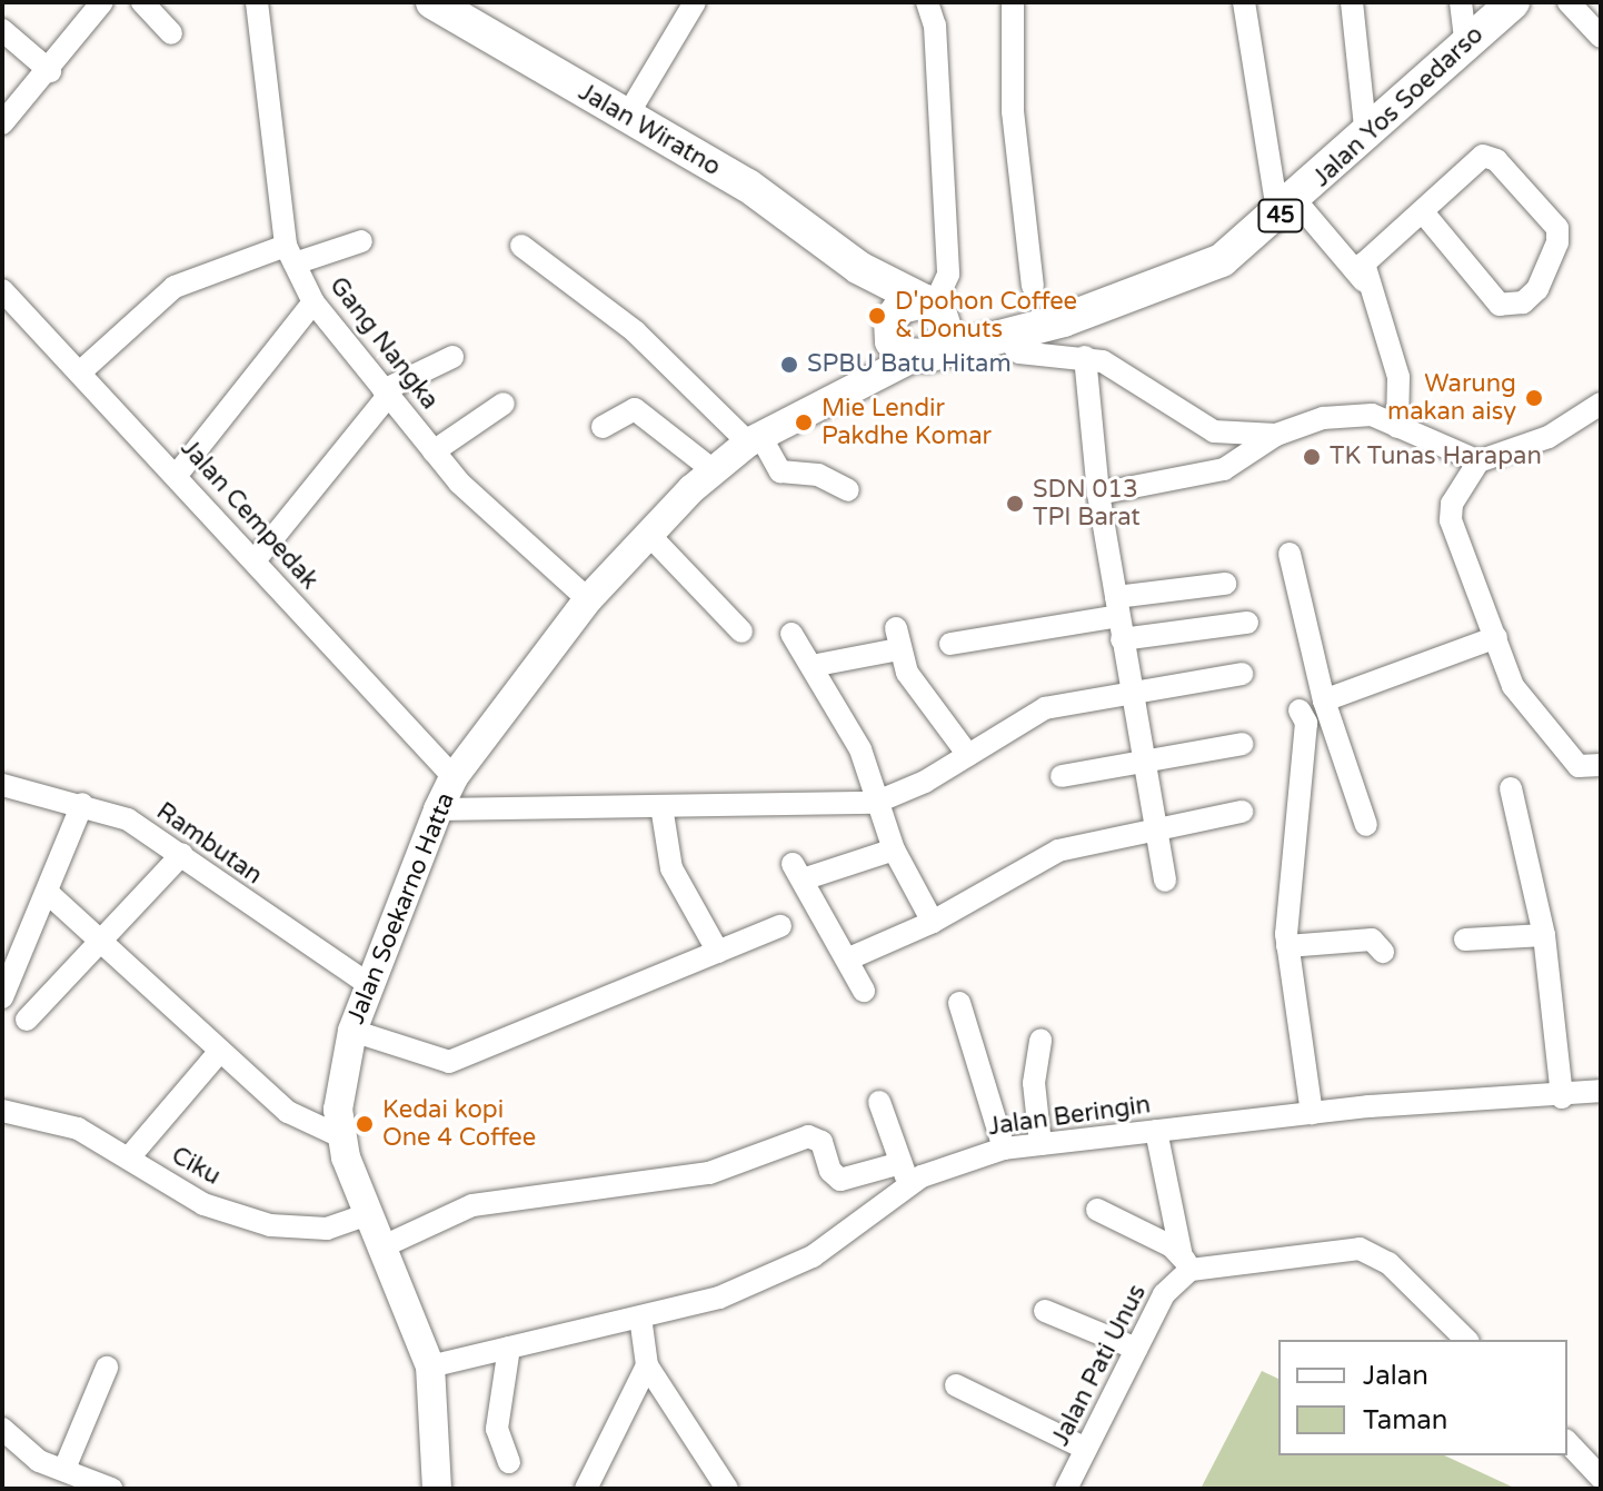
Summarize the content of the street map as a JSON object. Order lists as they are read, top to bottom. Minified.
{"streets":{"highway":["Jalan Yos Soedarso","Jalan Wiratno","45"],"main road":["Jalan Soekarno Hatta"],"street":["Gang Nangka","Jalan Cempedak","Rambutan","Jalan Beringin","Ciku","Jalan Pati Unus"]},"crossings":[["Jalan Yos Soedarso","Jalan Wiratno"],["Jalan Yos Soedarso","Jalan Soekarno Hatta"],["Jalan Wiratno","Jalan Soekarno Hatta"],["Gang Nangka","Jalan Soekarno Hatta"],["Jalan Cempedak","Jalan Soekarno Hatta"],["Rambutan","Jalan Soekarno Hatta"],["Jalan Soekarno Hatta","Jalan Beringin"],["Jalan Soekarno Hatta","Ciku"]],"places":["D'pohon Coffee & Donuts","SPBU Batu Hitam","Warung makan aisy","Mie Lendir Pakdhe Komar","TK Tunas Harapan","SDN 013 TPI Barat","Kedai kopi One 4 Coffee"],"legend":["Jalan","Taman"]}
